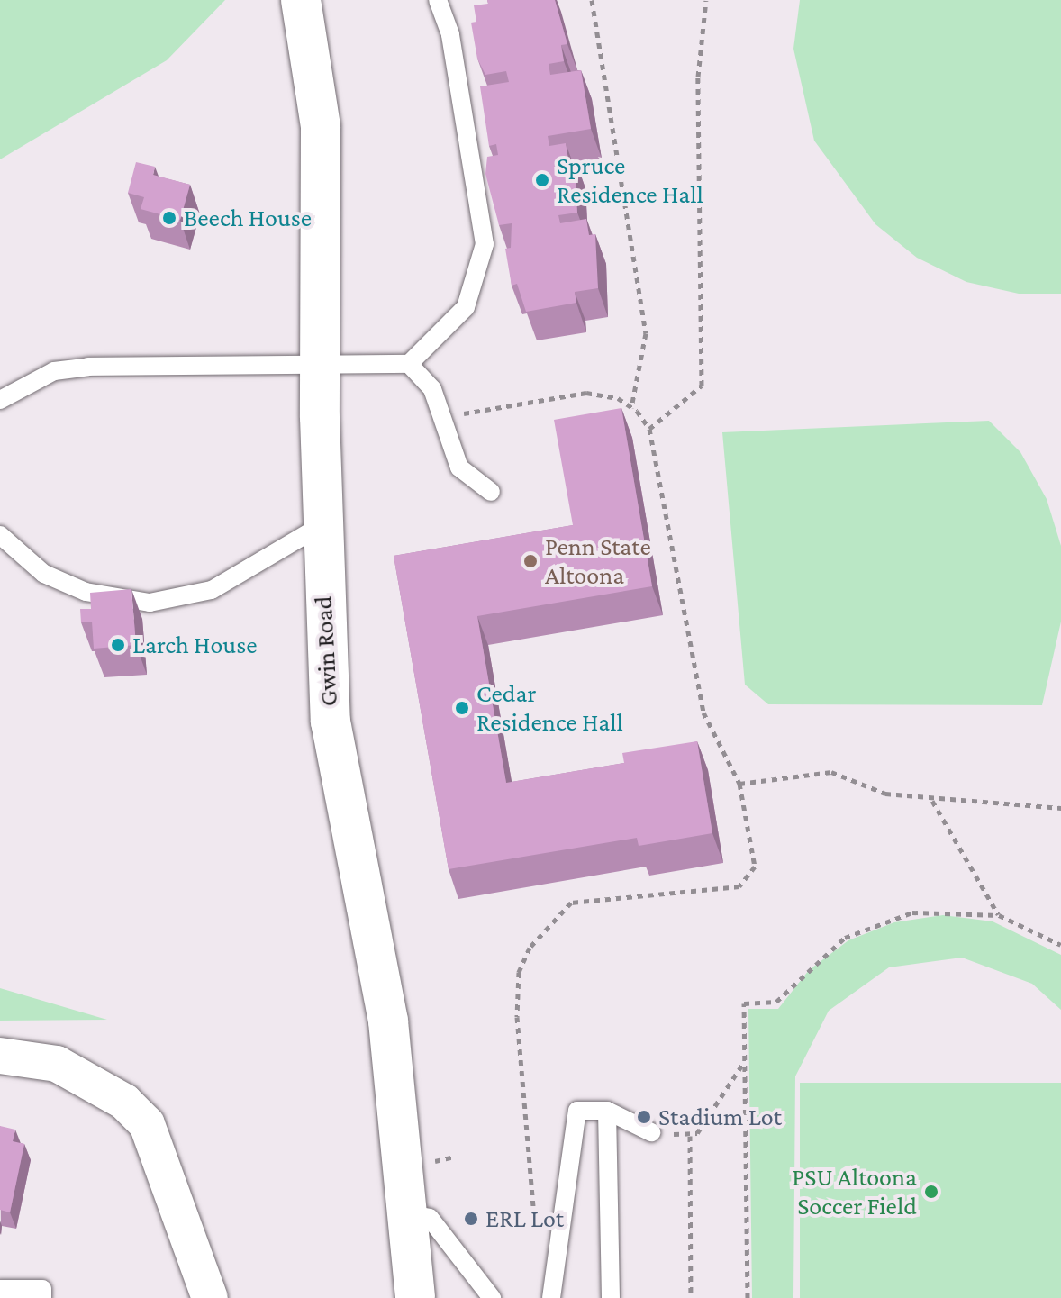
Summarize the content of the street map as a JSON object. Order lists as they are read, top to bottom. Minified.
{"streets":{"street":["Gwin Road"]},"places":["Spruce Residence Hall","Beech House","Penn State Altoona","Larch House","Cedar Residence Hall","Stadium Lot","PSU Altoona Soccer Field","ERL Lot"]}
